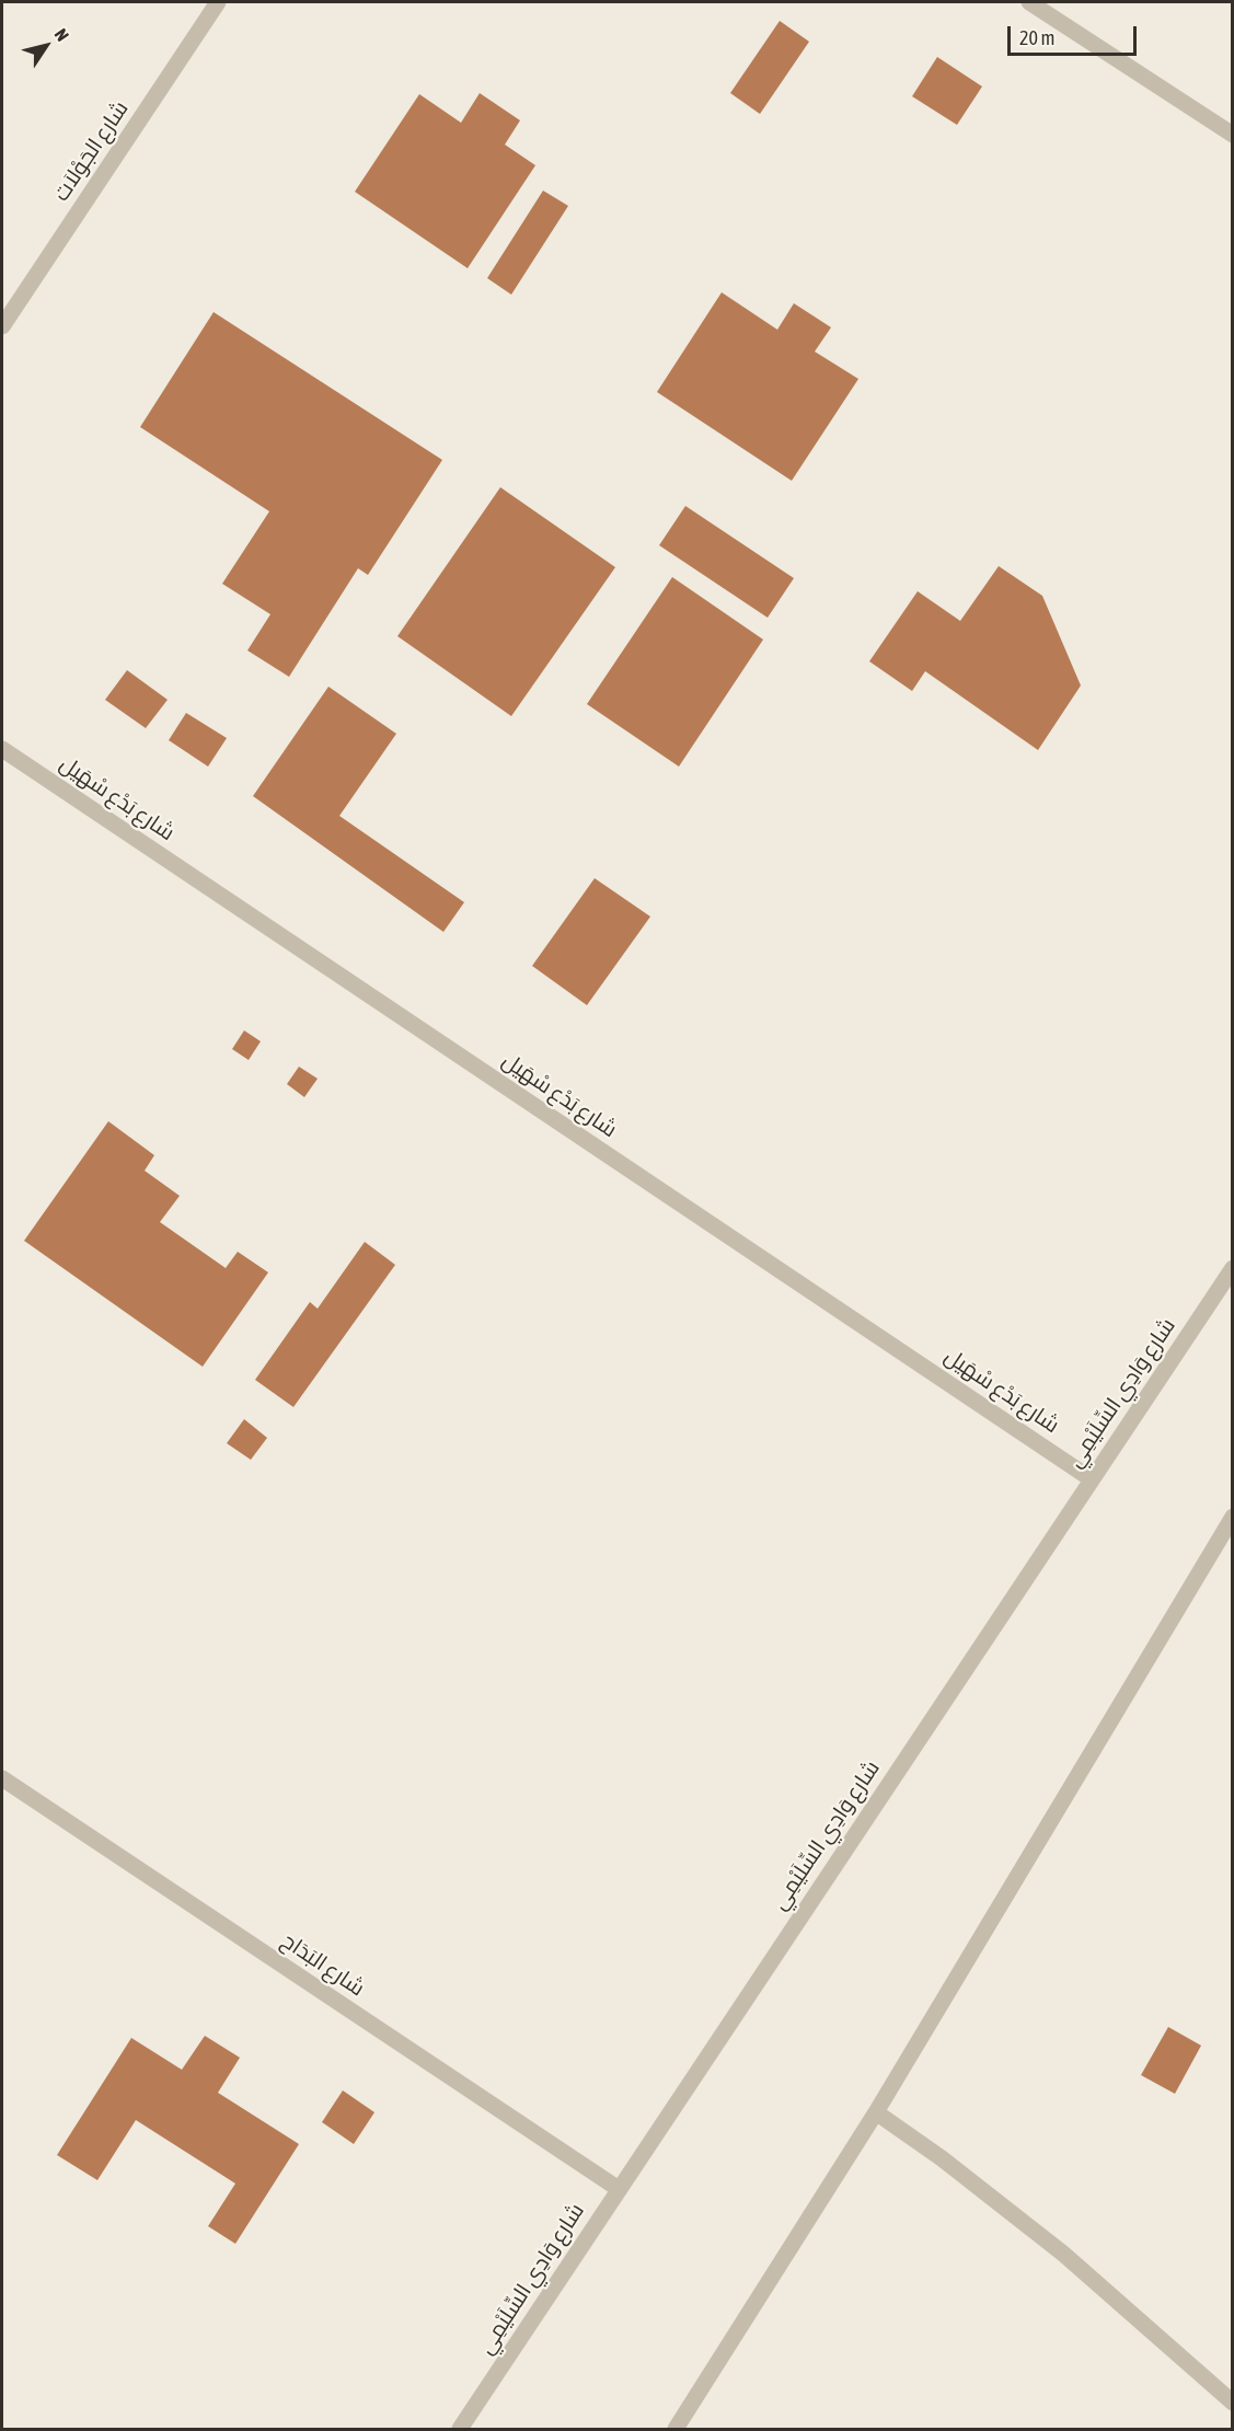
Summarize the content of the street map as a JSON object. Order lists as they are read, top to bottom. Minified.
{"streets":{"street":["شارع الجَوْلاَت","شارع بَدْع سْهَيل","شارع وَادِي السِّلَيْمِي","شارع البَدَاح"]},"crossings":[["شارع بَدْع سْهَيل","شارع وَادِي السِّلَيْمِي"],["شارع وَادِي السِّلَيْمِي","شارع البَدَاح"]],"scale_bar":"20 m","north":"top right"}
